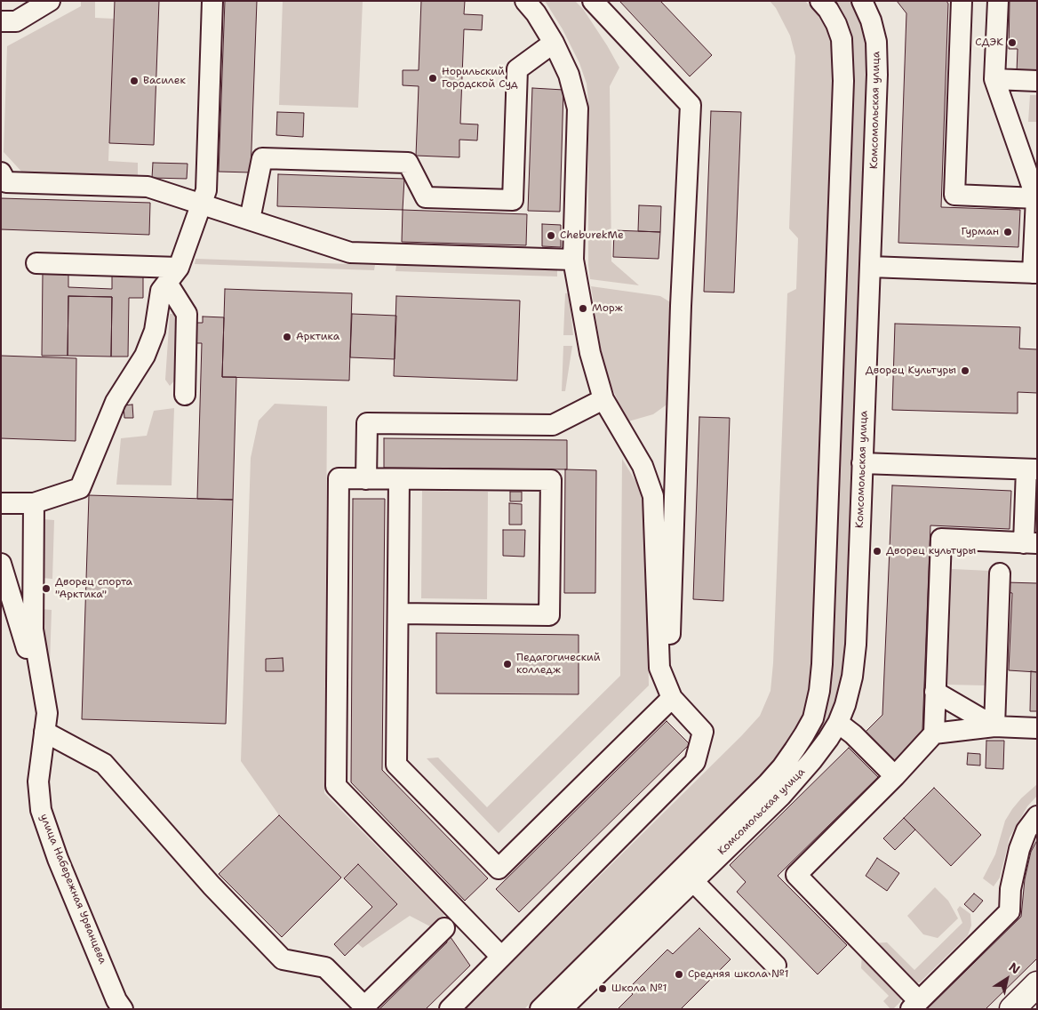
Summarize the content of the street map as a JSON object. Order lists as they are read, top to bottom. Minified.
{"streets":{"street":["Комсомольская улица","улица Набережная Урванцева"]},"places":["СДЭК","Норильский Городской Суд","Василек","Гурман","CheburekMe","Морж","Арктика","Дворец Культуры","Дворец культуры","Дворец спорта \"Арктика\"","Педагогический колледж","Средняя школа №1","Школа №1"],"north":"top right"}
